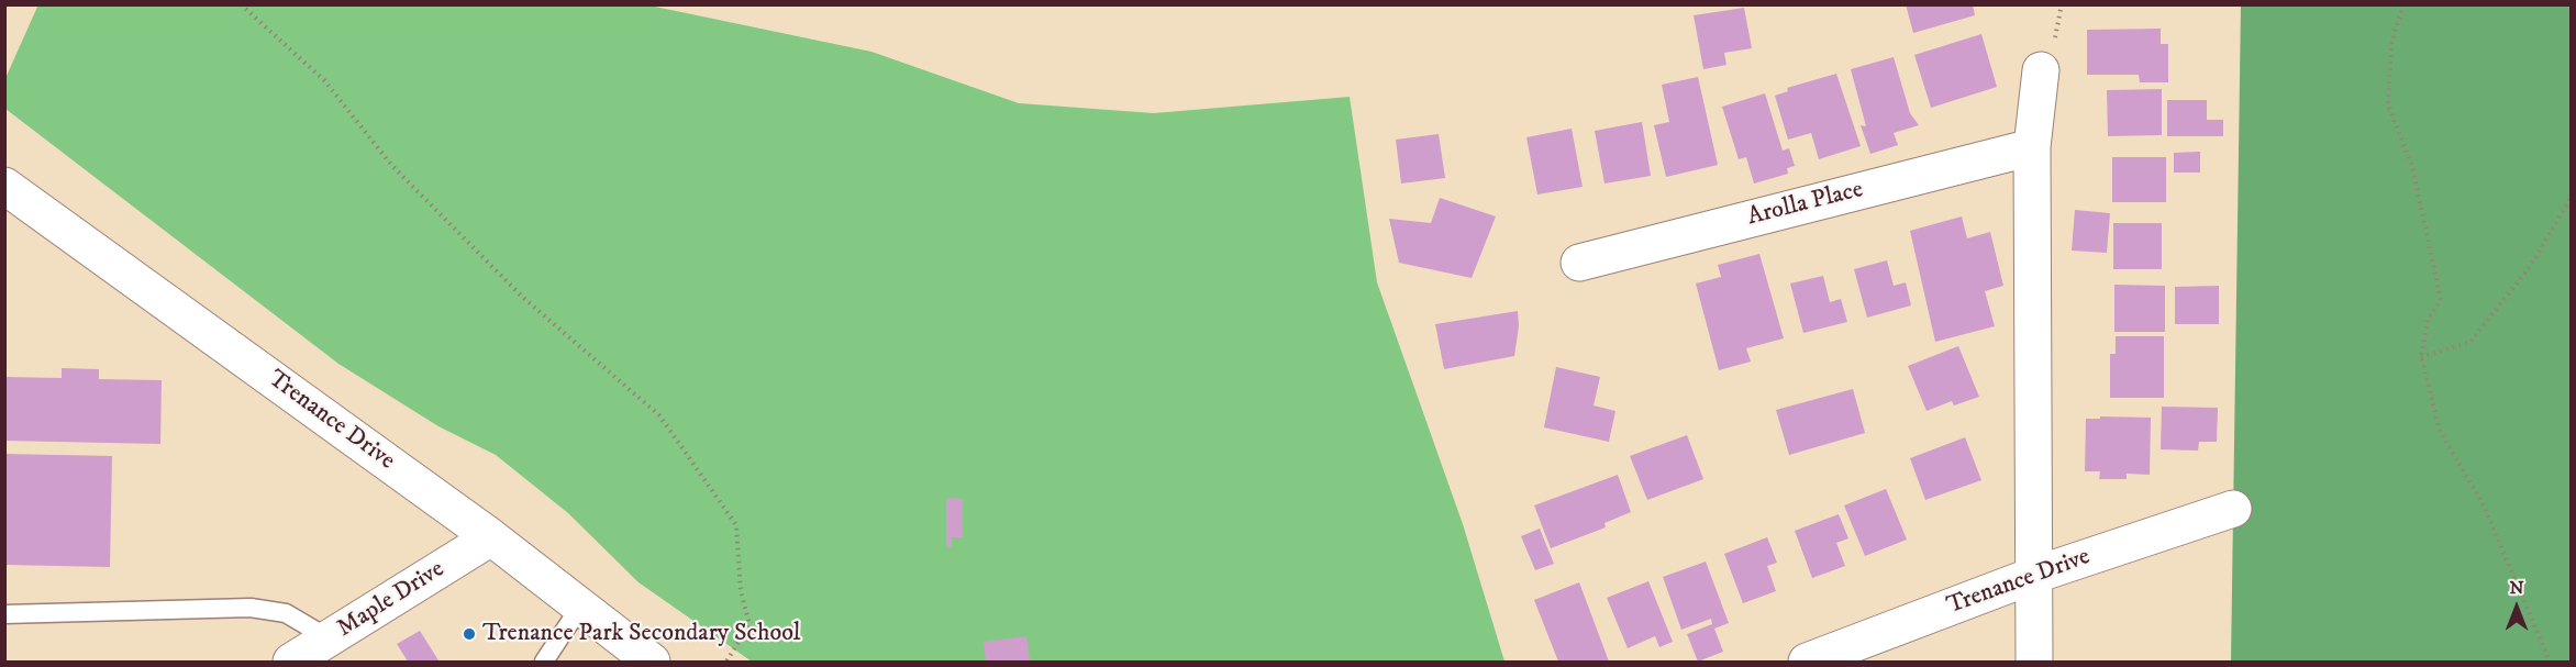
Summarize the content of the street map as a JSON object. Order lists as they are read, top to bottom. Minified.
{"streets":{"street":["Arolla Place","Trenance Drive","Maple Drive"]},"crossings":[["Trenance Drive","Maple Drive"]],"places":["Trenance Park Secondary School"],"north":"top"}
